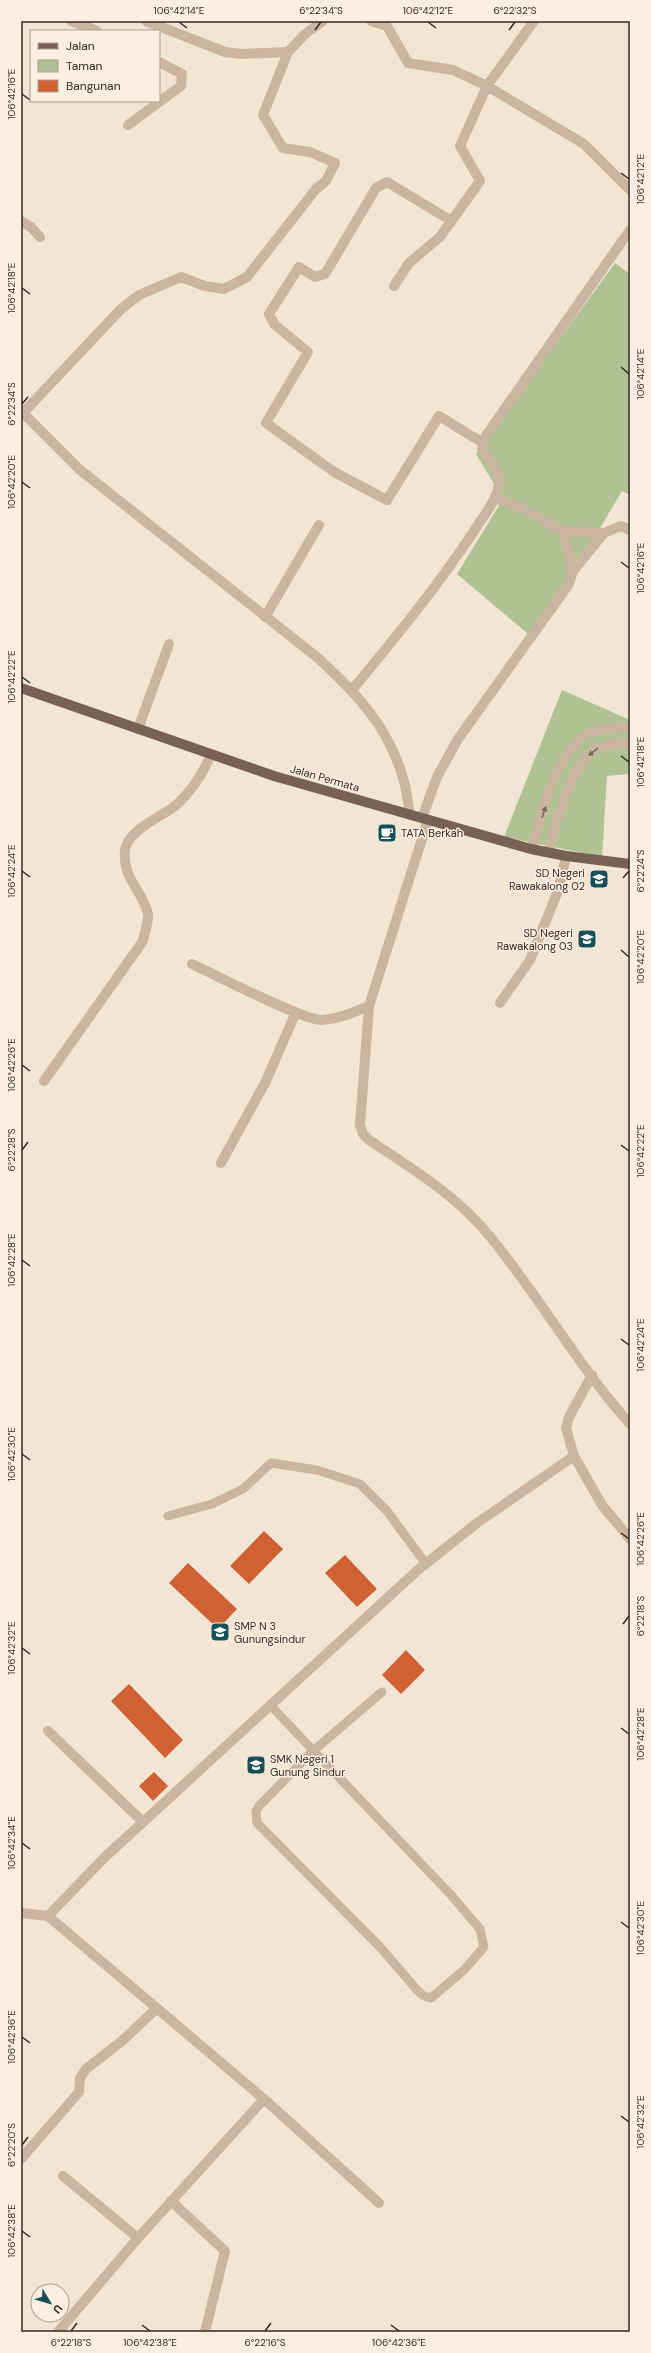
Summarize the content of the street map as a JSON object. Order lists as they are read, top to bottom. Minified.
{"streets":{"main road":["Jalan Permata"]},"places":{"cafe":["TATA Berkah"],"school or university":["SD Negeri Rawakalong 02","SD Negeri Rawakalong 03","SMP N 3 Gunungsindur","SMK Negeri 1 Gunung Sindur"]},"legend":["Jalan","Taman","Bangunan"],"north":"bottom right","coordinates":["106°42'14\"E","6°22'34\"S","106°42'12\"E","6°22'32\"S","106°42'16\"E","106°42'18\"E","106°42'20\"E","106°42'22\"E","6°22'24\"S","106°42'24\"E","106°42'26\"E","6°22'28\"S","106°42'28\"E","106°42'30\"E","6°22'18\"S","106°42'32\"E","106°42'34\"E","106°42'36\"E","6°22'20\"S","106°42'38\"E","6°22'16\"S"]}
